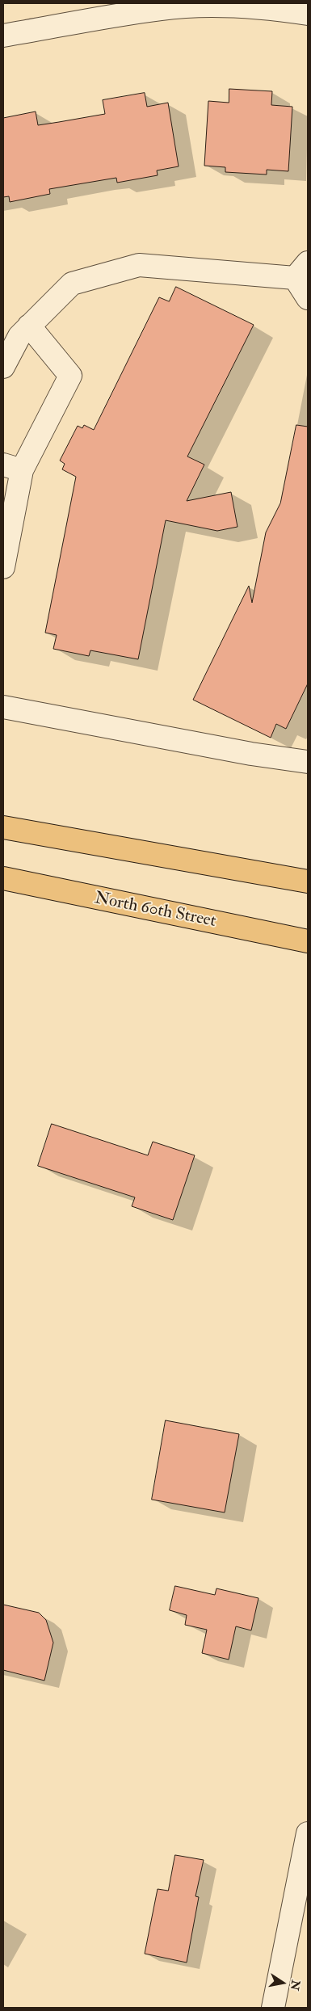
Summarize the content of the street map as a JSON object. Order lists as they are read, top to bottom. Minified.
{"streets":{"main road":["North 60th Street"]},"north":"right"}
